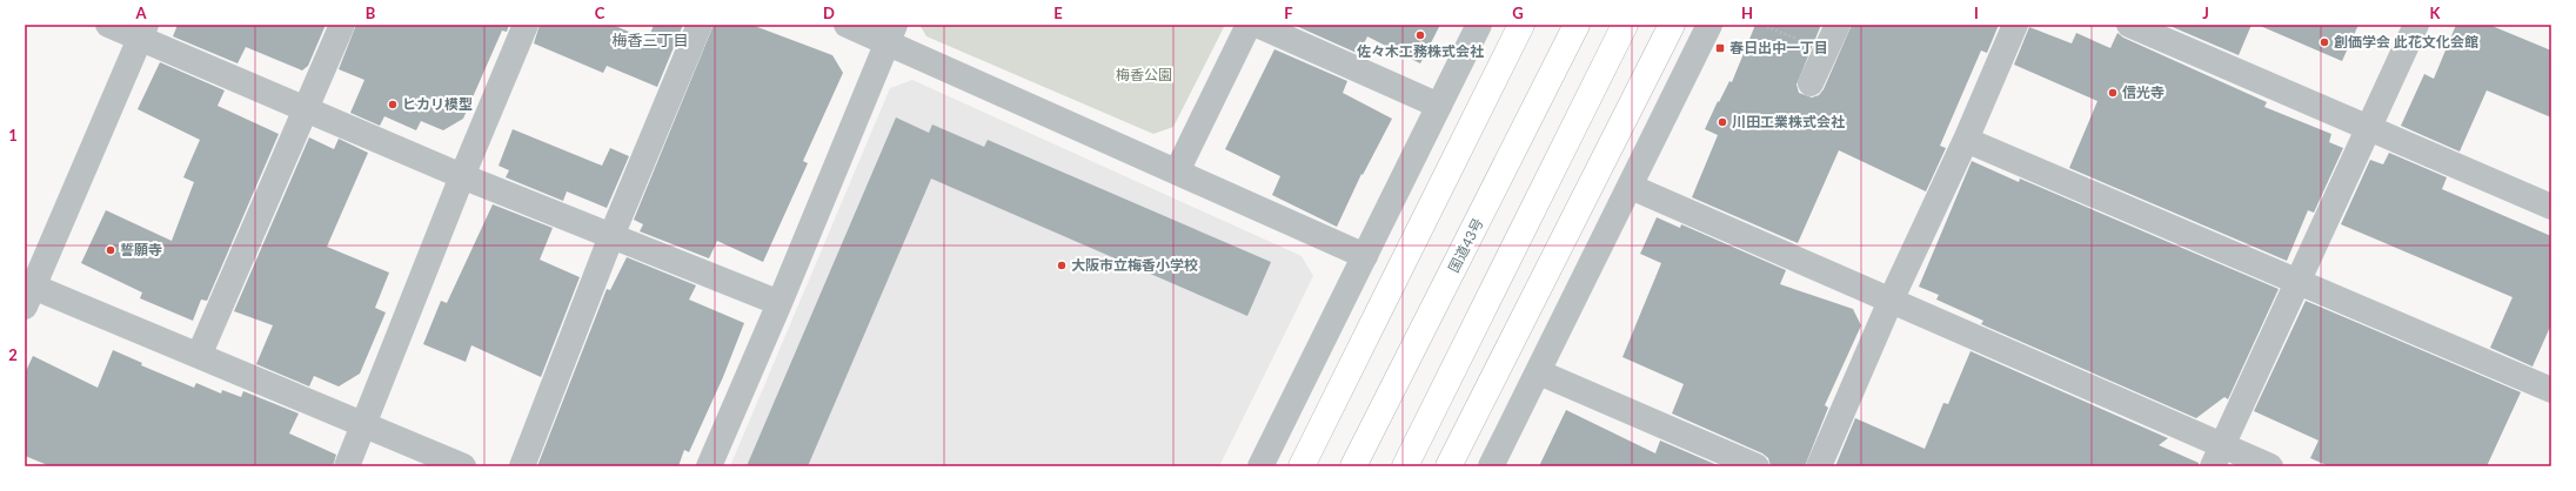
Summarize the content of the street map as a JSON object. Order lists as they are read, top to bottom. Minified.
{"streets":{"highway":["国道43号"]},"districts":["梅香三丁目"],"parks":["梅香公園"],"places":{"other":["佐々木工務株式会社","創価学会 此花文化会館","信光寺","ヒカリ模型","川田工業株式会社","誓願寺","大阪市立梅香小学校"],"transit":["春日出中一丁目"]},"grid":{"columns":["A","B","C","D","E","F","G","H","I","J","K"],"rows":["1","2"]}}
